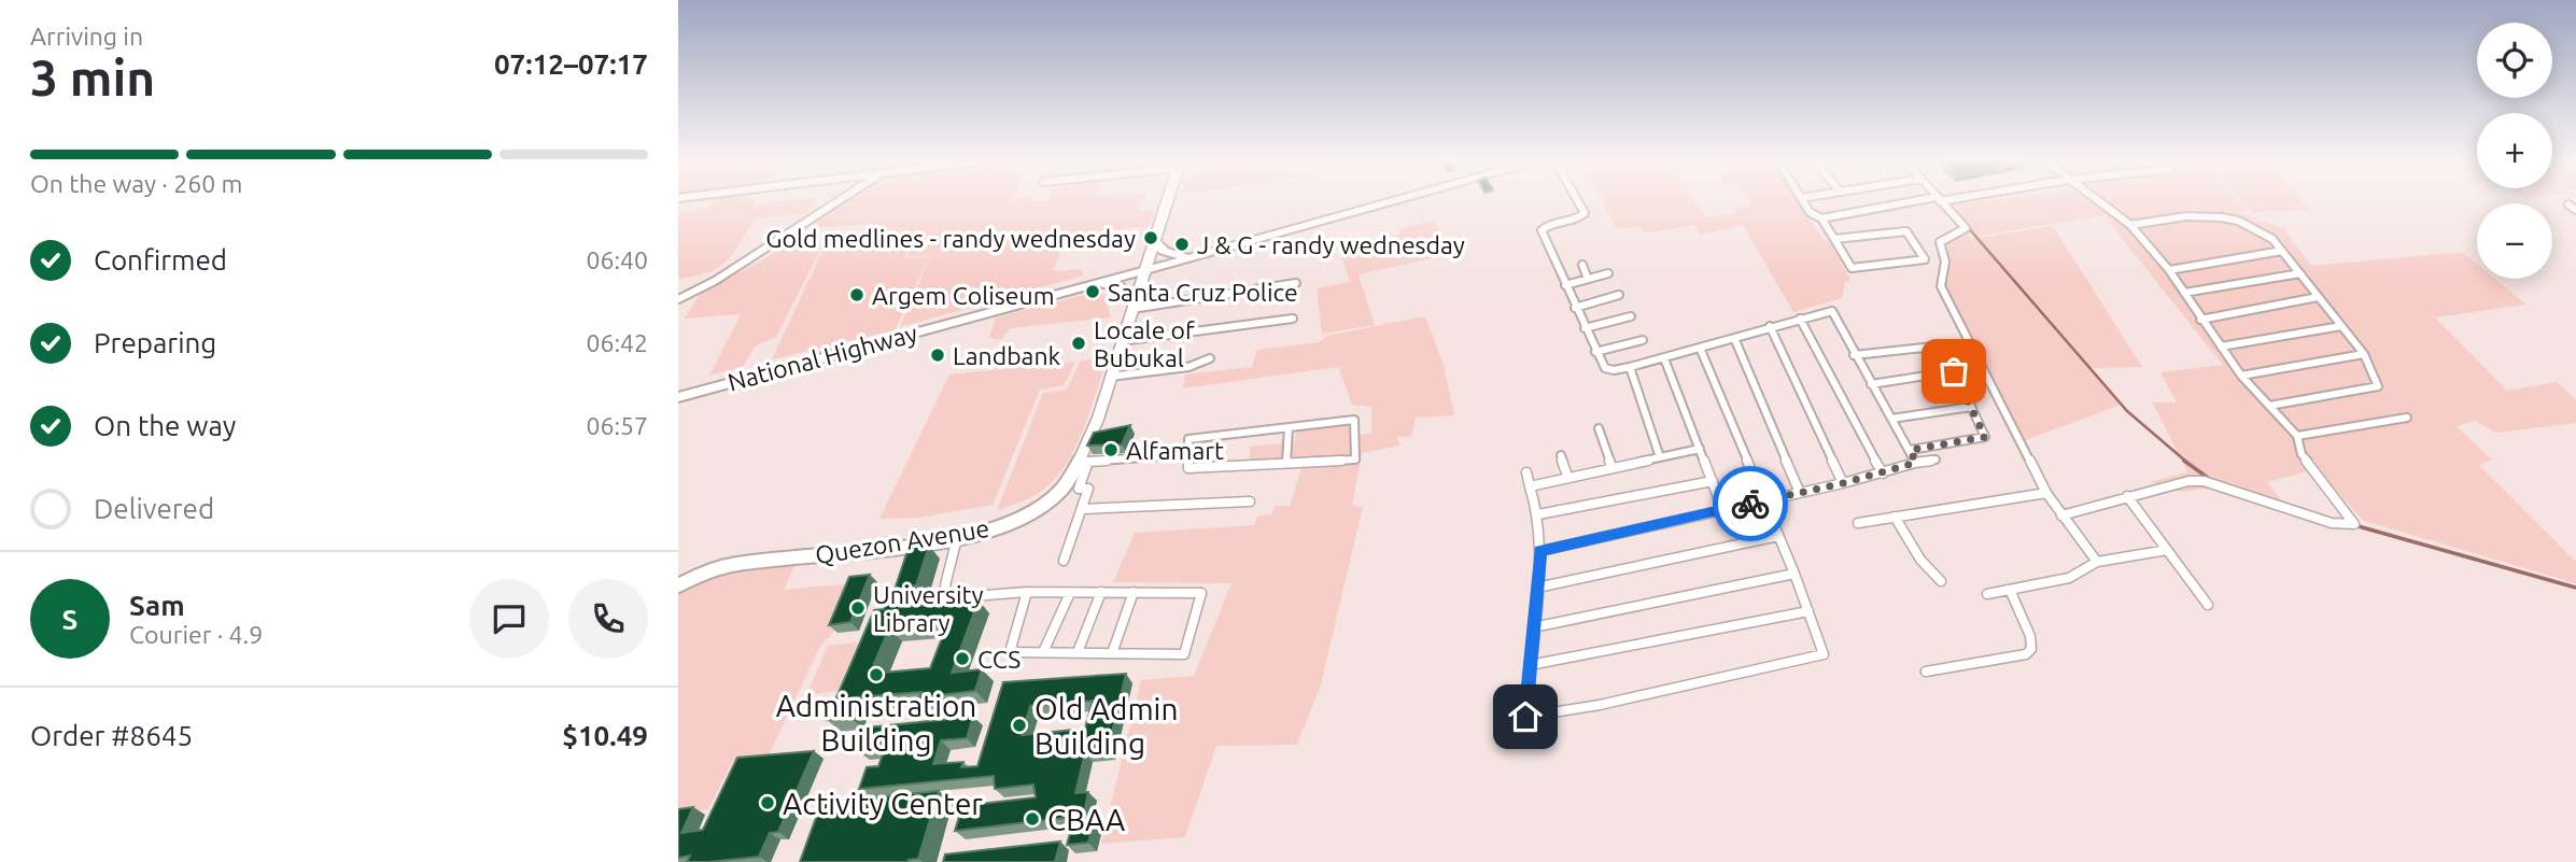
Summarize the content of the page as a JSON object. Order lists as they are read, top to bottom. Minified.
{"streets":{"main road":["National Highway","Quezon Avenue"]},"crossings":[["National Highway","Quezon Avenue"]],"places":["Gold medlines - randy wednesday","J & G - randy wednesday","Santa Cruz Police","Argem Coliseum","Locale of Bubukal","Landbank","Alfamart","University Library","CCS","Administration Building","Old Admin Building","Activity Center","CBAA"],"page":{"heading":["3 min","Arriving in","07:12–07:17"],"panel":["Sam","Courier · 4.9","Order #8645","$10.49"],"map_buttons":["+","−"],"bar":"On the way · 260 m","list":[["Confirmed","06:40"],["Preparing","06:42"],["On the way","06:57"],"Delivered"],"round":"S"}}
